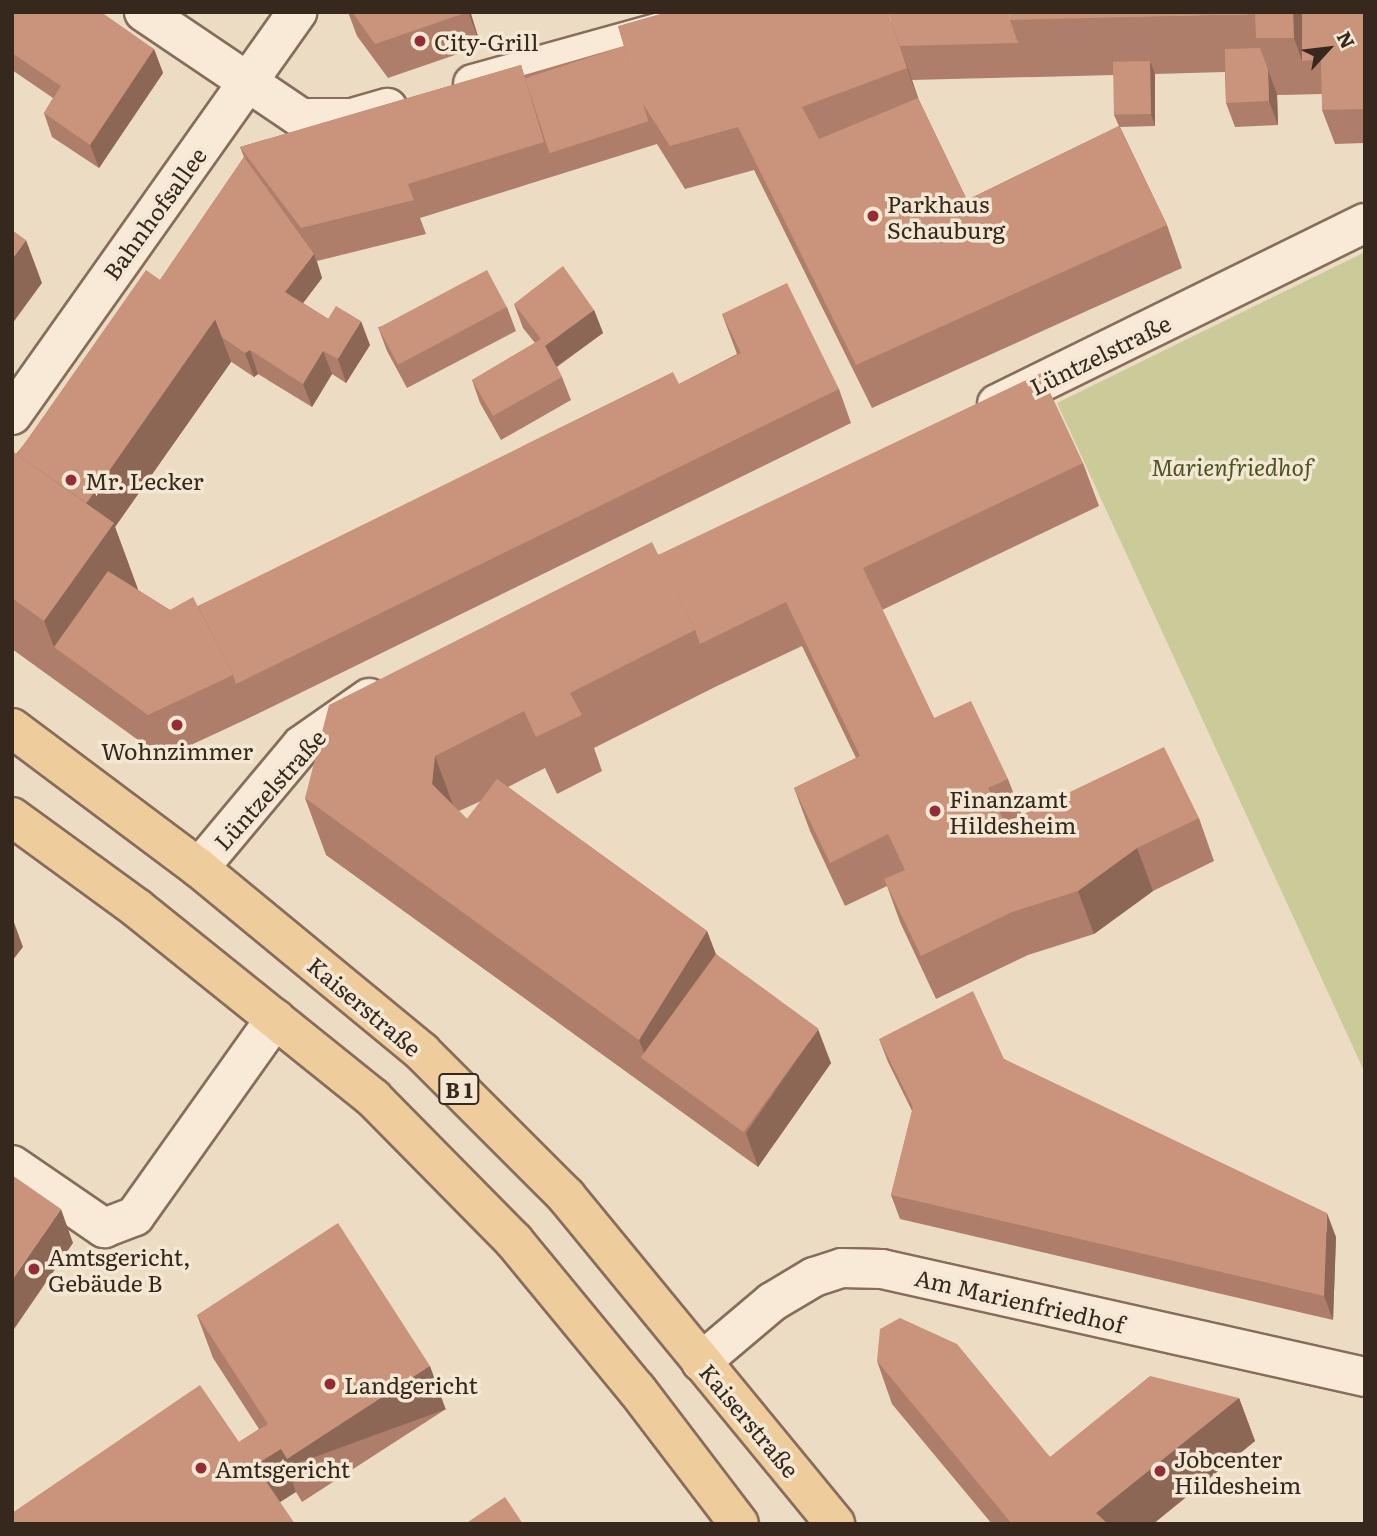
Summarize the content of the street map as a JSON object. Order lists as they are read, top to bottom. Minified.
{"streets":{"main road":["Kaiserstraße","B 1"],"street":["Bahnhofsallee","Lüntzelstraße","Am Marienfriedhof"]},"crossings":[["Lüntzelstraße","Kaiserstraße"],["Kaiserstraße","Am Marienfriedhof"]],"parks":["Marienfriedhof"],"places":["City-Grill","Parkhaus Schauburg","Mr. Lecker","Wohnzimmer","Finanzamt Hildesheim","Amtsgericht, Gebäude B","Landgericht","Amtsgericht","Jobcenter Hildesheim"],"north":"top right"}
